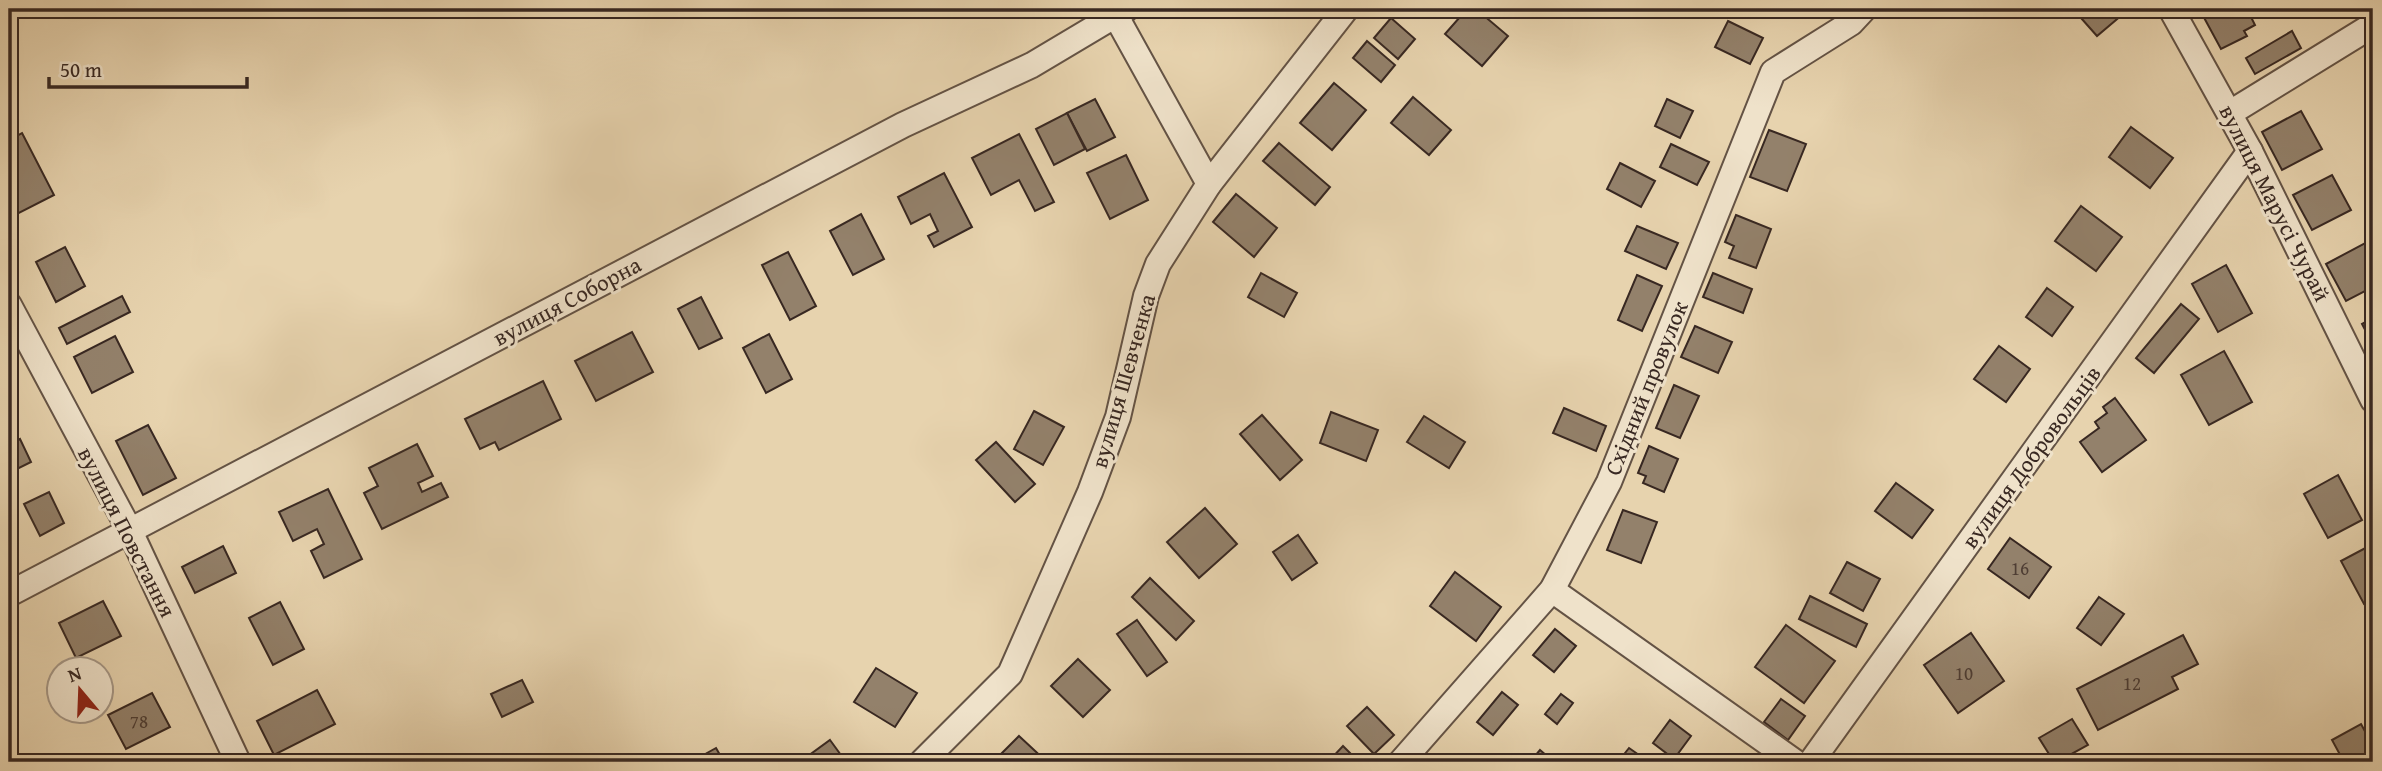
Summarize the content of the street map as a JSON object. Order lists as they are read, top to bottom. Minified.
{"streets":{"street":["вулиця Марусі Чурай","вулиця Соборна","вулиця Шевченка","Східний провулок","вулиця Добровольців","вулиця Повстання"]},"crossings":[["вулиця Марусі Чурай","вулиця Добровольців"],["вулиця Соборна","вулиця Повстання"]],"house_numbers":["16","10","12","78"],"scale_bar":"50 m","north":"top"}
